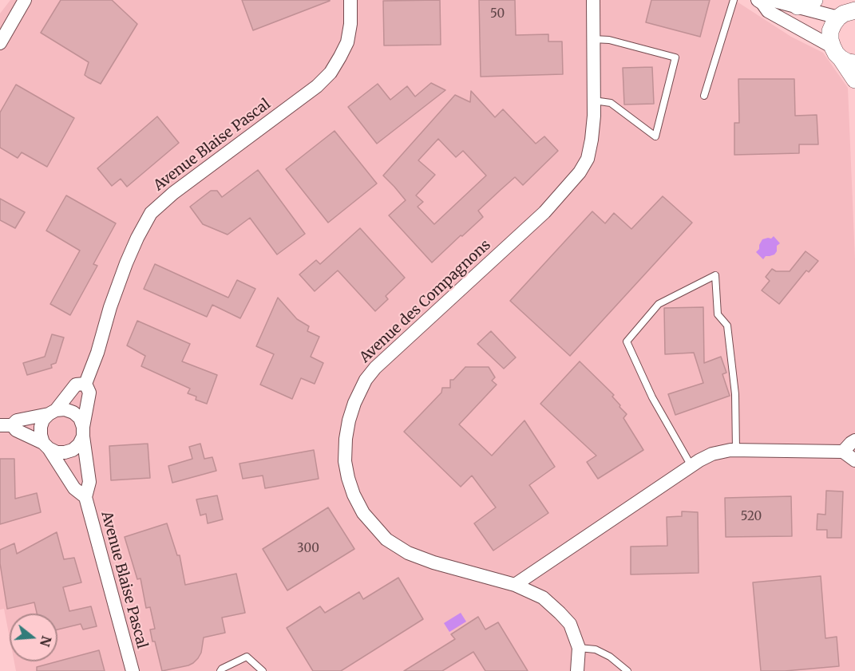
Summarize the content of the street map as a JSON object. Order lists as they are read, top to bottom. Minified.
{"streets":{"street":["Avenue Blaise Pascal","Avenue des Compagnons"]},"house_numbers":["50","520","300"],"north":"right"}
